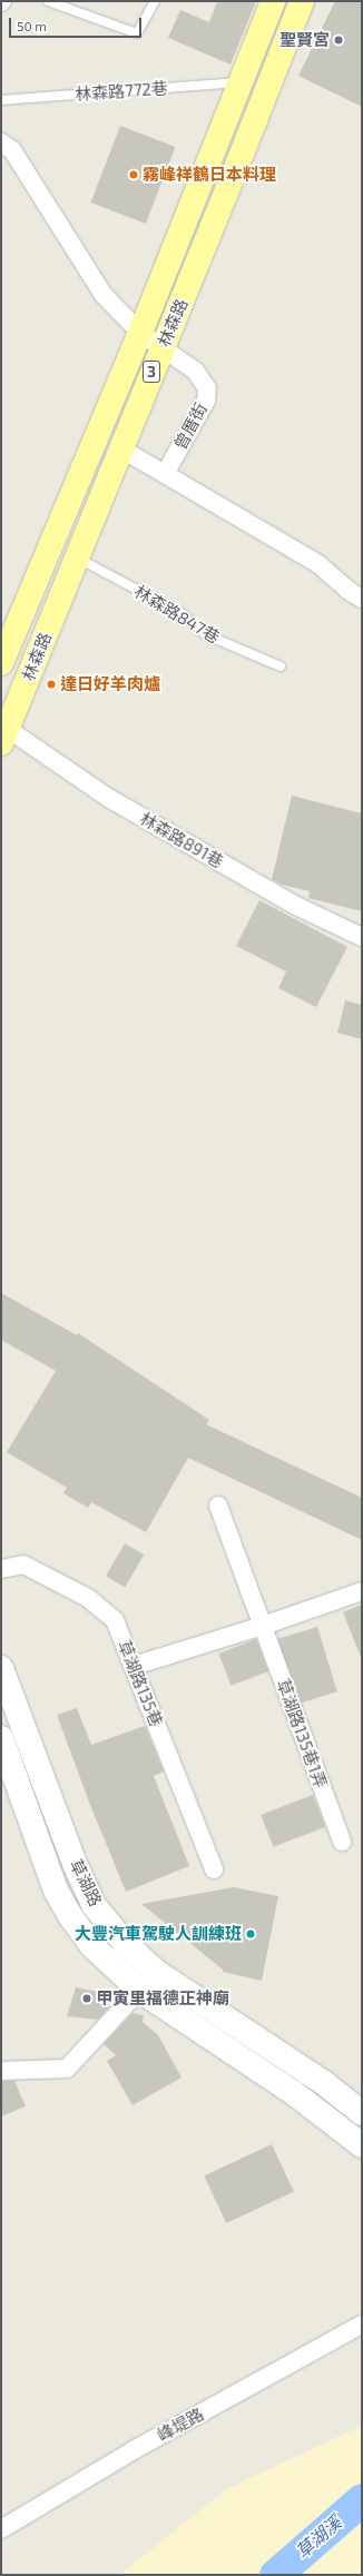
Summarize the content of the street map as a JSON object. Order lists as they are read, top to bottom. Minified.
{"streets":{"main road":["林森路","3"],"street":["曾厝街","林森路891巷","草湖路135巷","草湖路135巷1弄","草湖路","峰堤路"],"lane":["林森路772巷","林森路847巷"]},"crossings":[["林森路772巷","林森路"],["林森路","曾厝街"],["林森路","林森路847巷"],["林森路","林森路891巷"]],"water":["草湖溪"],"places":["聖賢宮","霧峰祥鶴日本料理","達日好羊肉爐","大豐汽車駕駛人訓練班","甲寅里福德正神廟"],"scale_bar":"50 m"}
